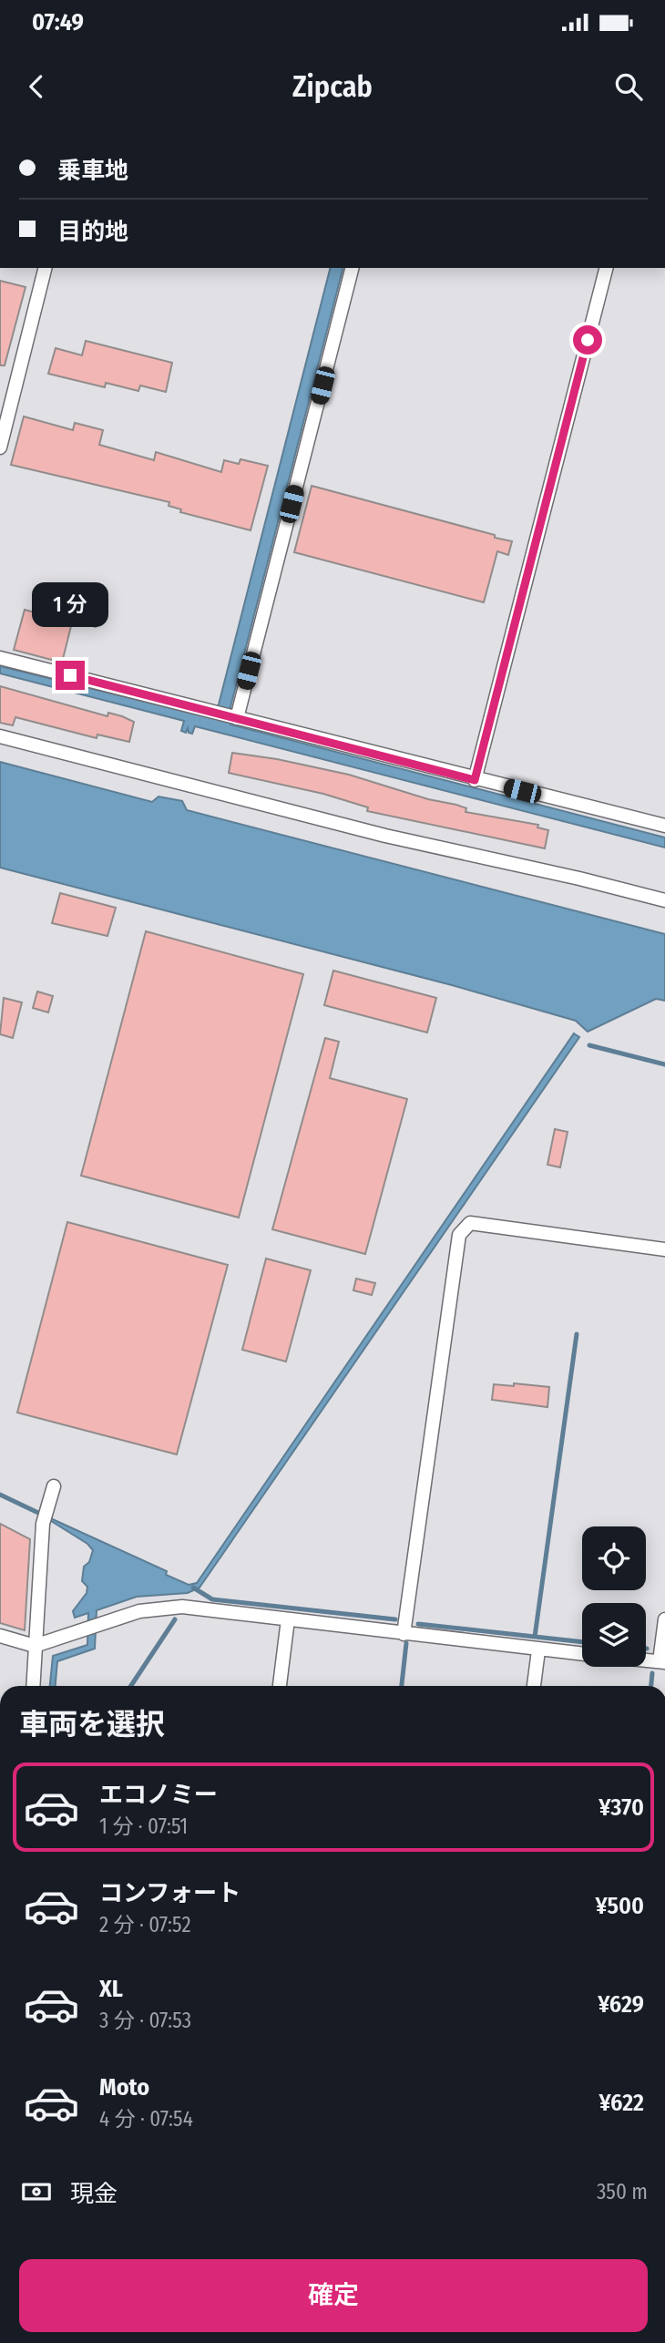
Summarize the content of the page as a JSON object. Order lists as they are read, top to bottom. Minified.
{"page":{"status":"07:49","header":"Zipcab","banner":["乗車地","目的地"],"bubble":"1 分","heading":"車両を選択","list":[{"name":"エコノミー","note":"1 分 · 07:51","value":"¥370"},{"name":"コンフォート","note":"2 分 · 07:52","value":"¥500"},{"name":"XL","note":"3 分 · 07:53","value":"¥629"},{"name":"Moto","note":"4 分 · 07:54","value":"¥622"}],"pay":["現金","350 m"],"buttons":"確定"}}
